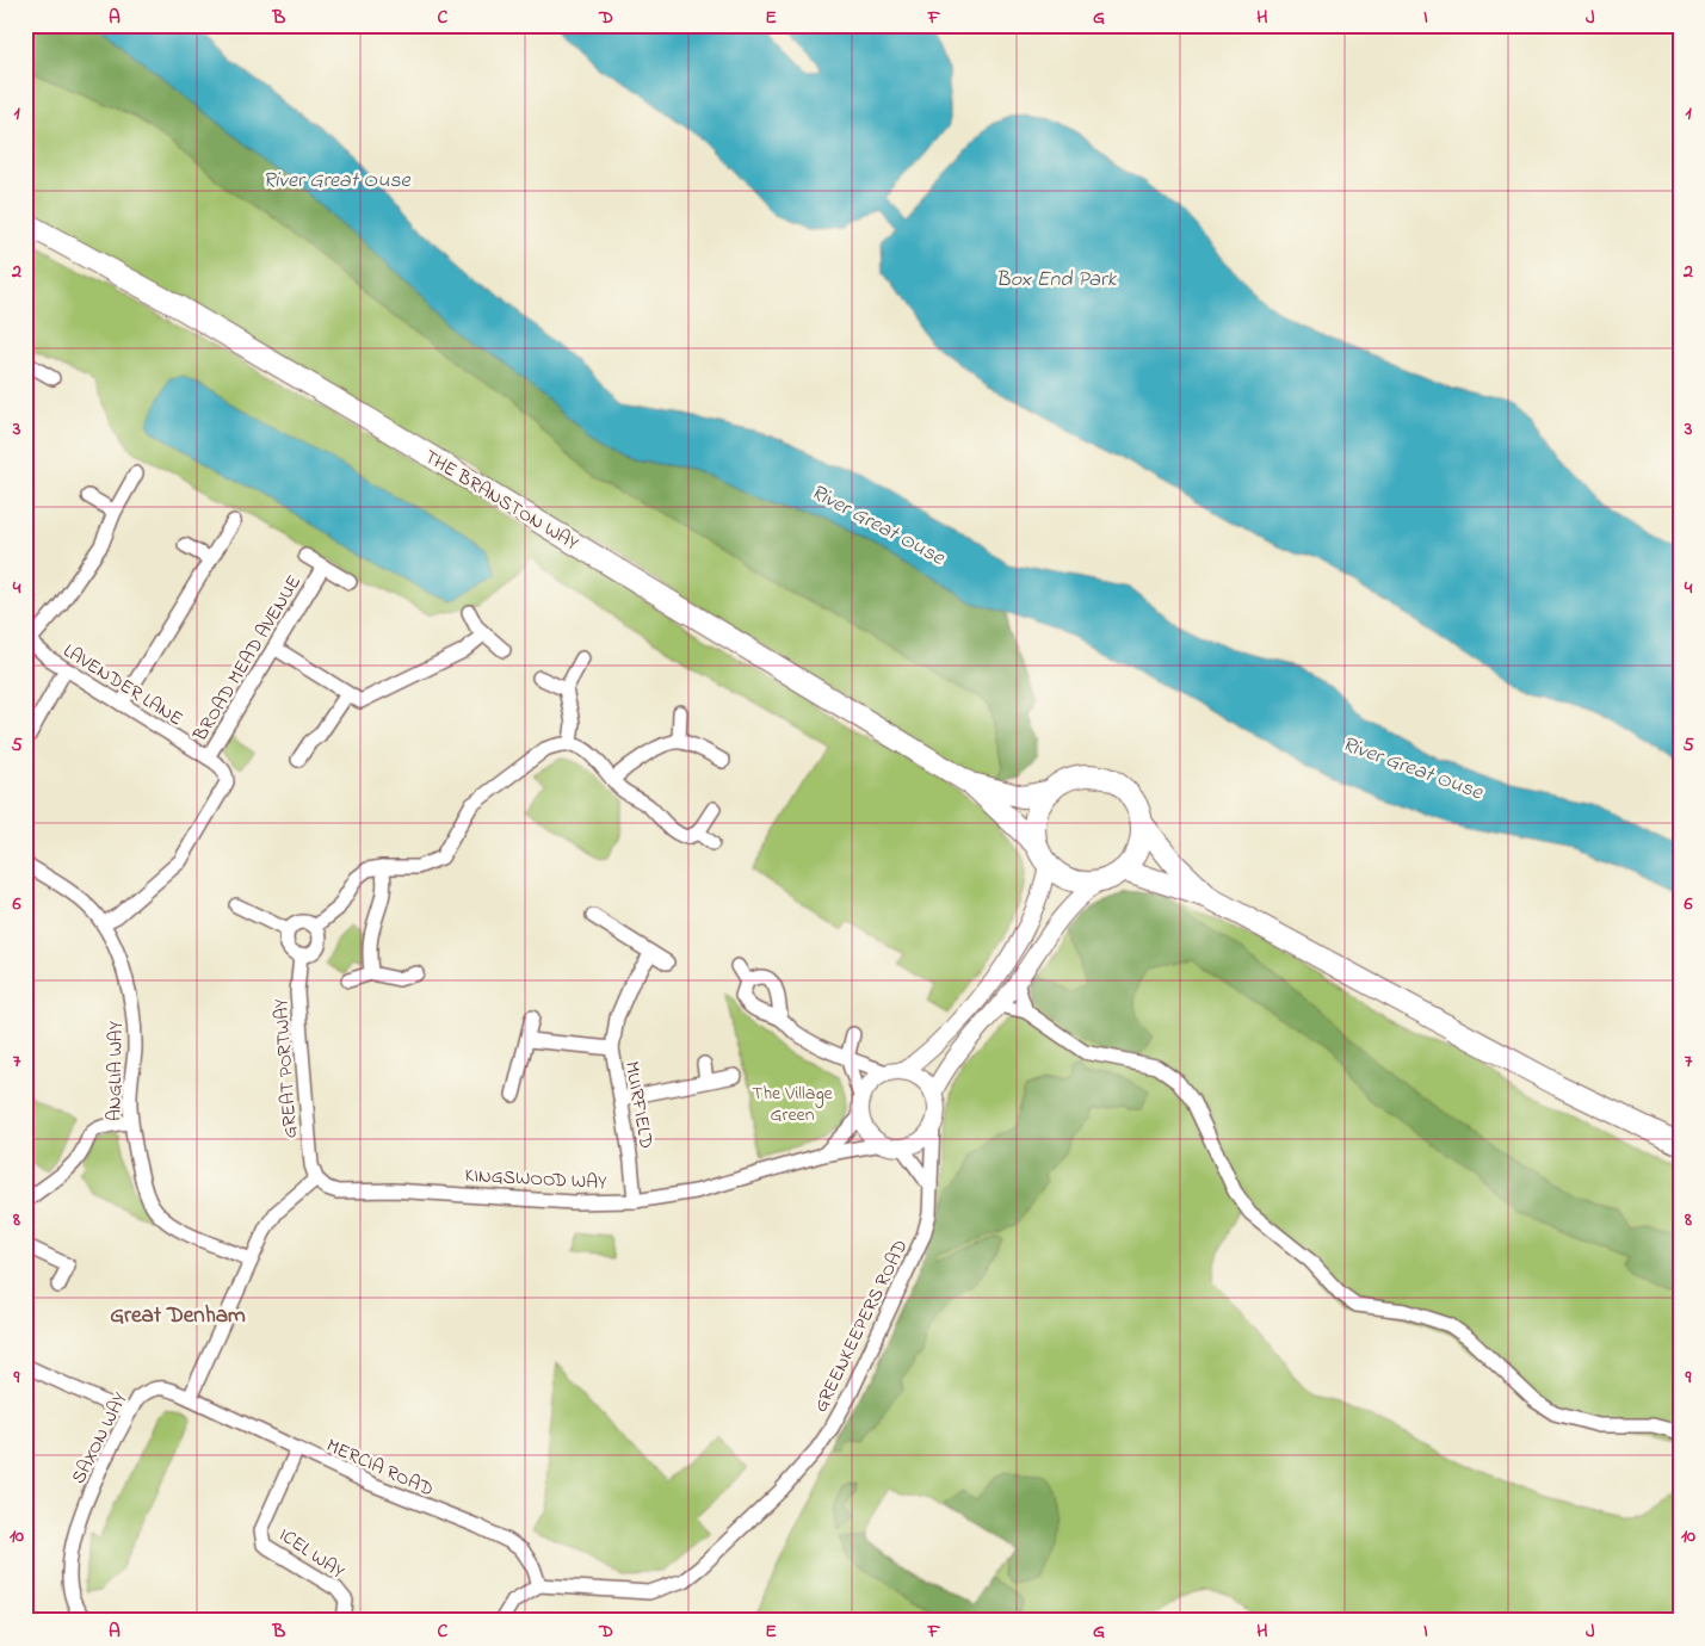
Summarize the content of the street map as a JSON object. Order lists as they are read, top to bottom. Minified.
{"streets":{"highway":["THE BRANSTON WAY"],"street":["BROAD MEAD AVENUE","LAVENDER LANE","GREAT PORTWAY","ANGLIA WAY","MUIRFIELD","KINGSWOOD WAY","GREENKEEPERS ROAD","SAXON WAY","MERCIA ROAD","ICEL WAY"]},"crossings":[["BROAD MEAD AVENUE","LAVENDER LANE"],["BROAD MEAD AVENUE","ANGLIA WAY"],["GREAT PORTWAY","KINGSWOOD WAY"],["MUIRFIELD","KINGSWOOD WAY"],["KINGSWOOD WAY","GREENKEEPERS ROAD"],["GREENKEEPERS ROAD","MERCIA ROAD"],["SAXON WAY","MERCIA ROAD"],["MERCIA ROAD","ICEL WAY"]],"districts":["Great Denham"],"water":["River Great Ouse","Box End Park"],"parks":["The Village Green"],"grid":{"columns":["A","B","C","D","E","F","G","H","I","J"],"rows":["1","2","3","4","5","6","7","8","9","10"]}}
